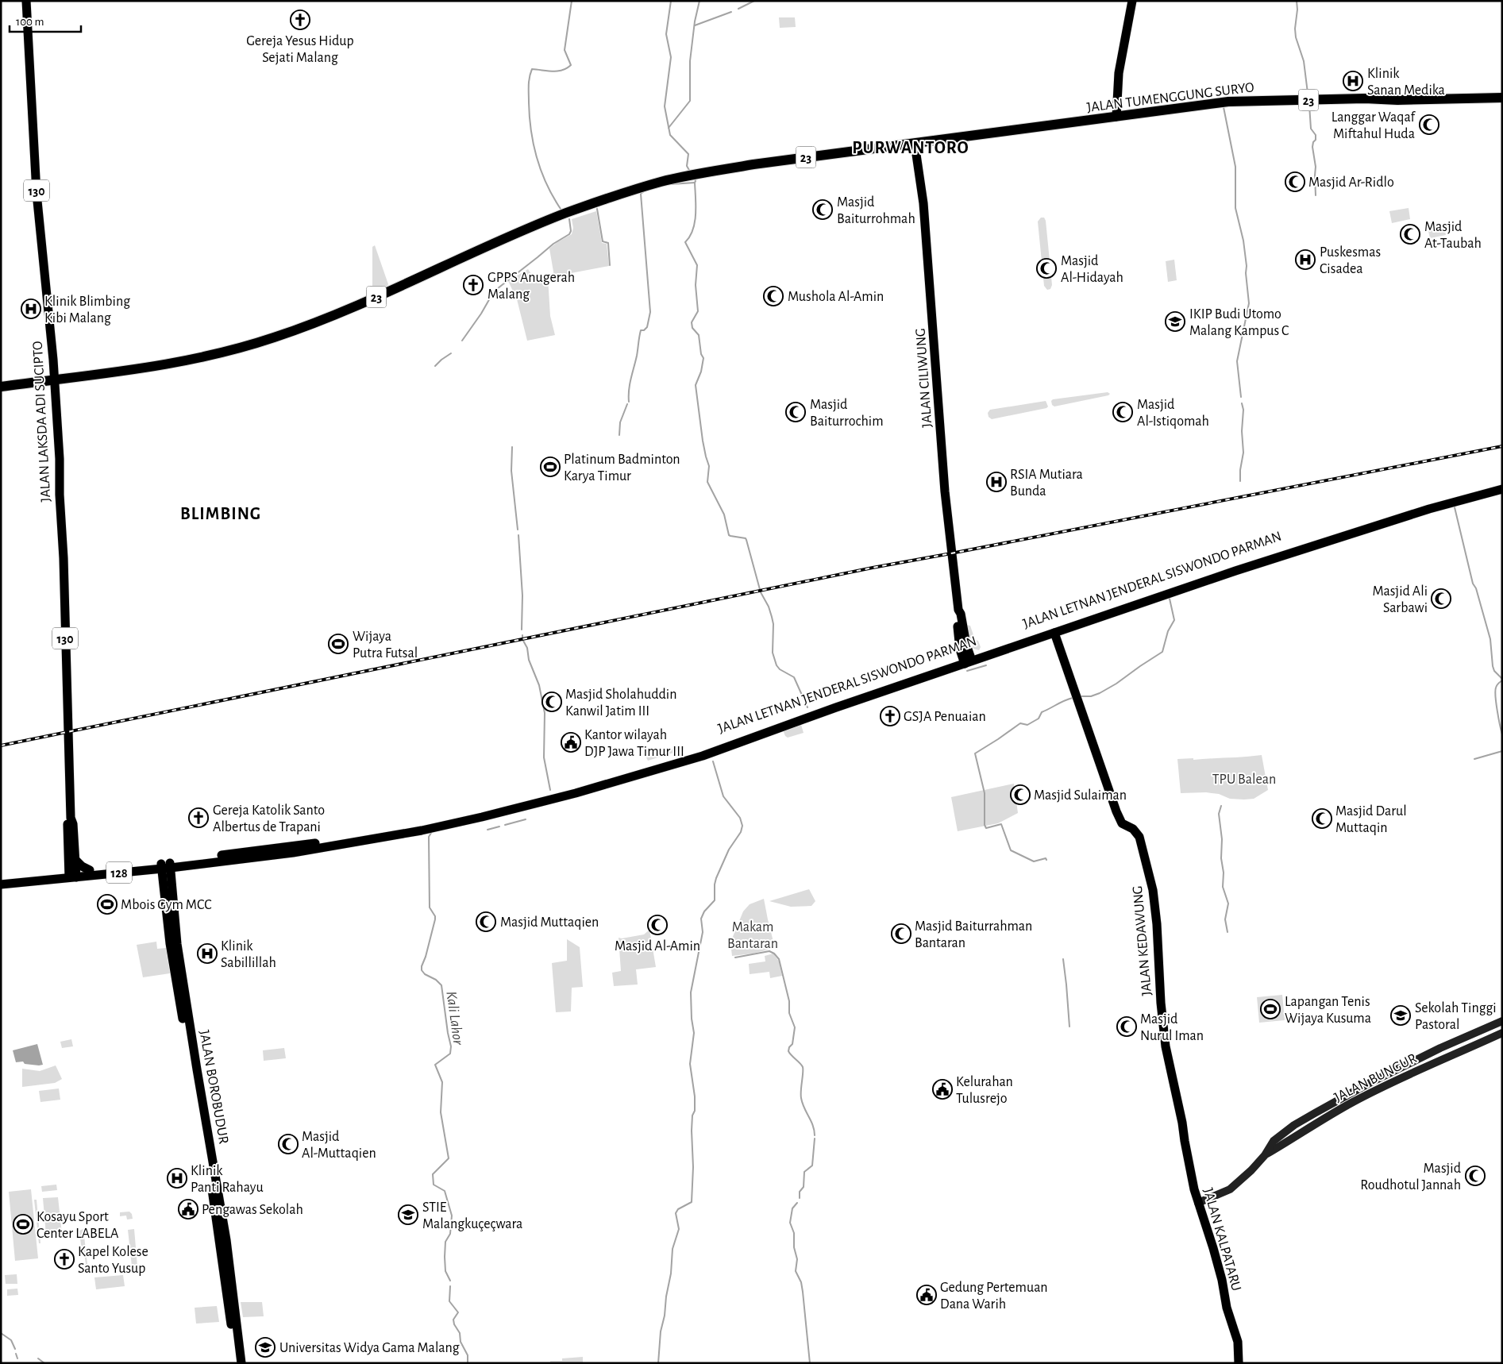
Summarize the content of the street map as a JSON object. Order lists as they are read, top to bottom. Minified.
{"streets":{"highway":["JALAN TUMENGGUNG SURYO","23"],"main road":["130","JALAN CILIWUNG","JALAN LAKSDA ADI SUCIPTO","JALAN LETNAN JENDERAL SISWONDO PARMAN","128","JALAN KEDAWUNG","JALAN BUNGUR","JALAN BOROBUDUR","JALAN KALPATARU"]},"crossings":[["JALAN TUMENGGUNG SURYO","23"],["JALAN TUMENGGUNG SURYO","JALAN CILIWUNG"],["23","JALAN CILIWUNG"],["23","JALAN LAKSDA ADI SUCIPTO"],["JALAN CILIWUNG","JALAN LETNAN JENDERAL SISWONDO PARMAN"],["JALAN LAKSDA ADI SUCIPTO","128"],["JALAN LETNAN JENDERAL SISWONDO PARMAN","JALAN KEDAWUNG"],["128","JALAN BOROBUDUR"],["JALAN KEDAWUNG","JALAN KALPATARU"],["JALAN BUNGUR","JALAN KALPATARU"]],"districts":["PURWANTORO","BLIMBING"],"water":["Kali Lahor"],"parks":["TPU Balean","Makam Bantaran"],"places":{"church":["Gereja Yesus Hidup Sejati Malang","GPPS Anugerah Malang","GSJA Penuaian","Gereja Katolik Santo Albertus de Trapani","Kapel Kolese Santo Yusup"],"hospital":["Klinik Sanan Medika","Puskesmas Cisadea","Klinik Blimbing Kibi Malang","RSIA Mutiara Bunda","Klinik Sabillillah","Klinik Panti Rahayu"],"mosque":["Langgar Waqaf Miftahul Huda","Masjid Ar-Ridlo","Masjid Baiturrohmah","Masjid At-Taubah","Masjid Al-Hidayah","Mushola Al-Amin","Masjid Baiturrochim","Masjid Al-Istiqomah","Masjid Ali Sarbawi","Masjid Sholahuddin Kanwil Jatim III","Masjid Sulaiman","Masjid Darul Muttaqin","Masjid Muttaqien","Masjid Al-Amin","Masjid Baiturrahman Bantaran","Masjid Nurul Iman","Masjid Al-Muttaqien","Masjid Roudhotul Jannah"],"school or university":["IKIP Budi Utomo Malang Kampus C","Sekolah Tinggi Pastoral","STIE Malangkuçeçwara","Universitas Widya Gama Malang"],"sports":["Platinum Badminton Karya Timur","Wijaya Putra Futsal","Mbois Gym MCC","Lapangan Tenis Wijaya Kusuma","Kosayu Sport Center LABELA"],"public building":["Kantor wilayah DJP Jawa Timur III","Kelurahan Tulusrejo","Pengawas Sekolah","Gedung Pertemuan Dana Warih"]},"scale_bar":"100 m"}
